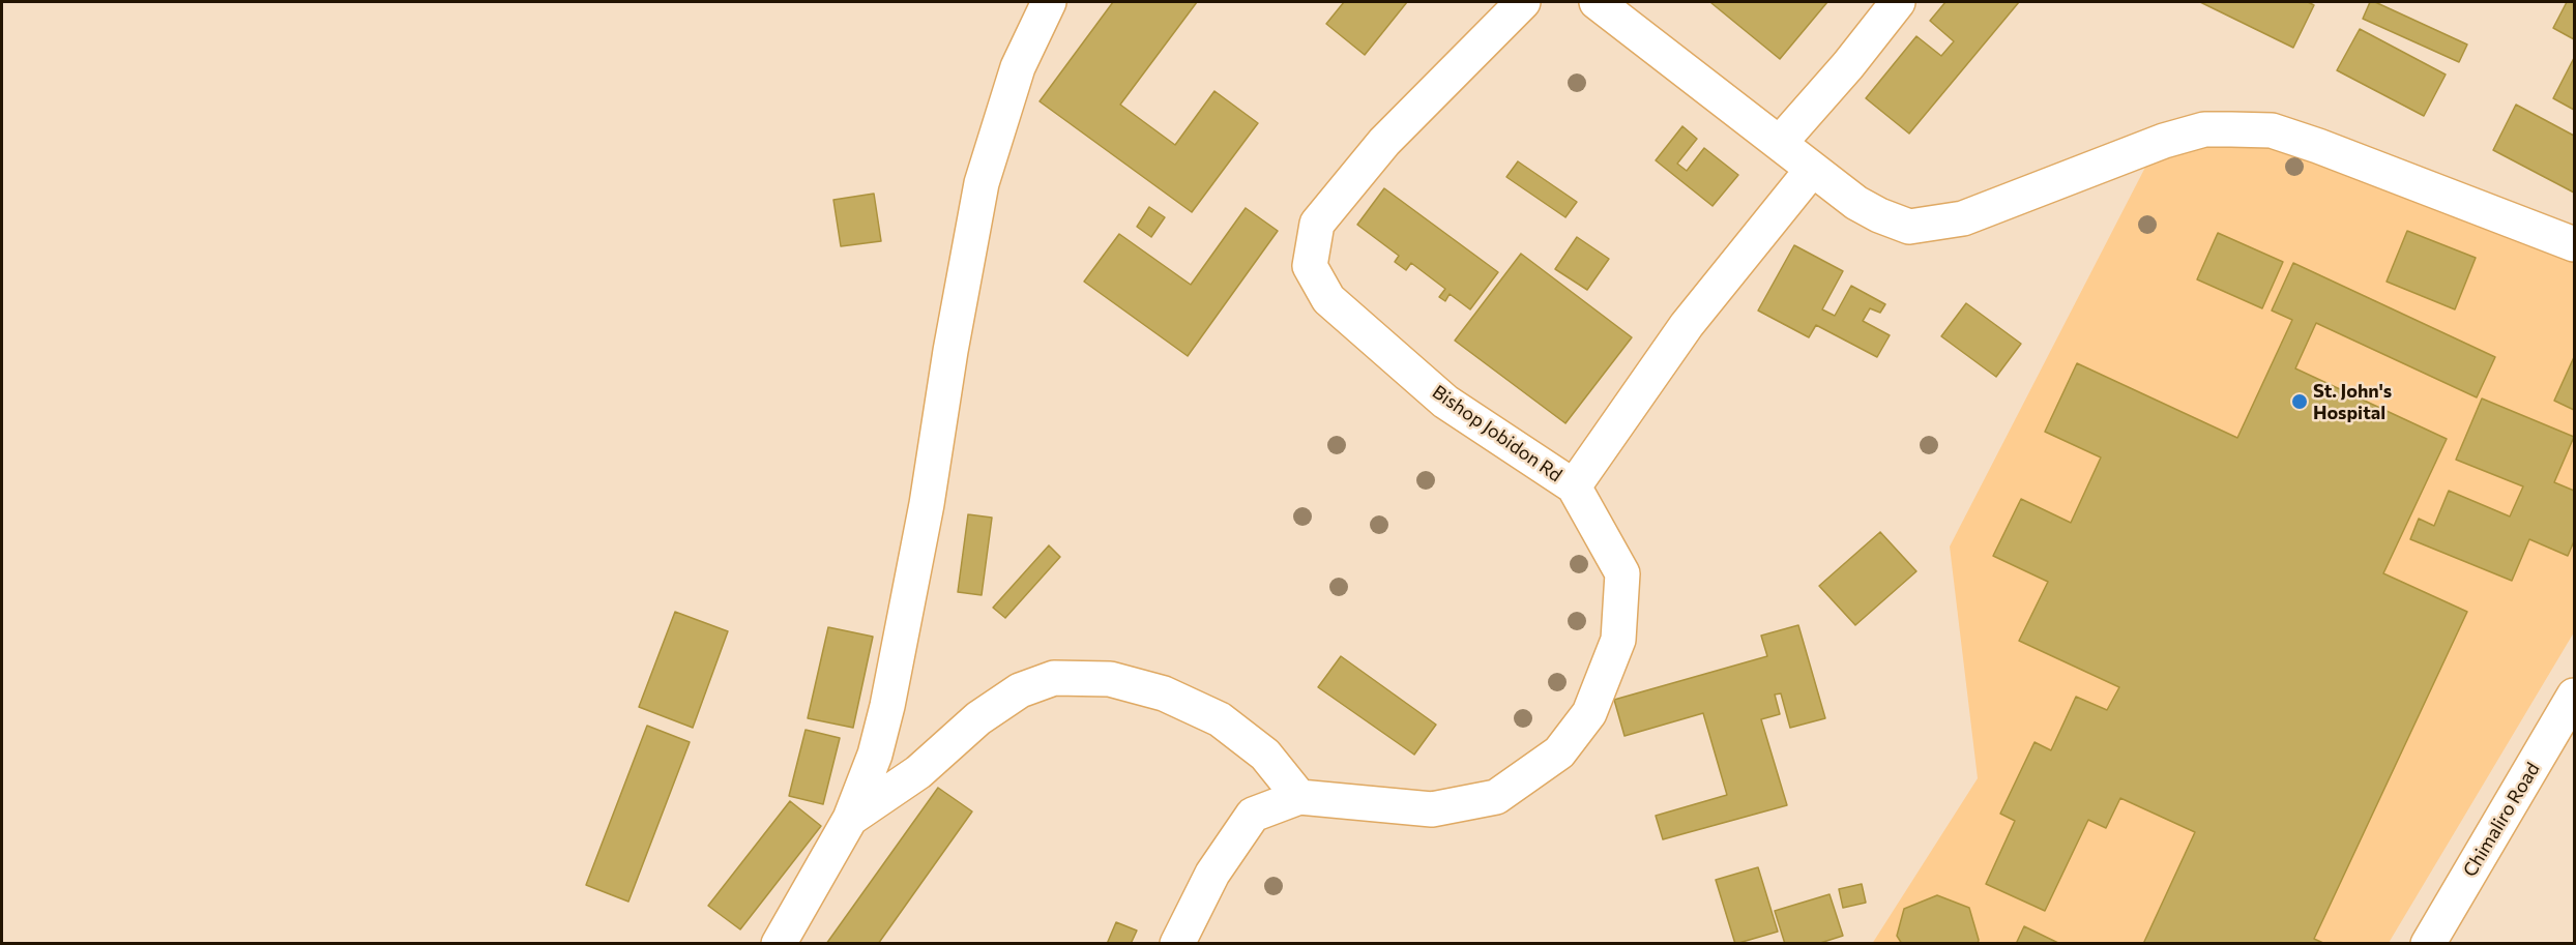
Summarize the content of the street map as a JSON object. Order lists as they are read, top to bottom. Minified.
{"streets":{"street":["Bishop Jobidon Rd","Chimaliro Road"]},"places":["St. John's Hospital"]}
